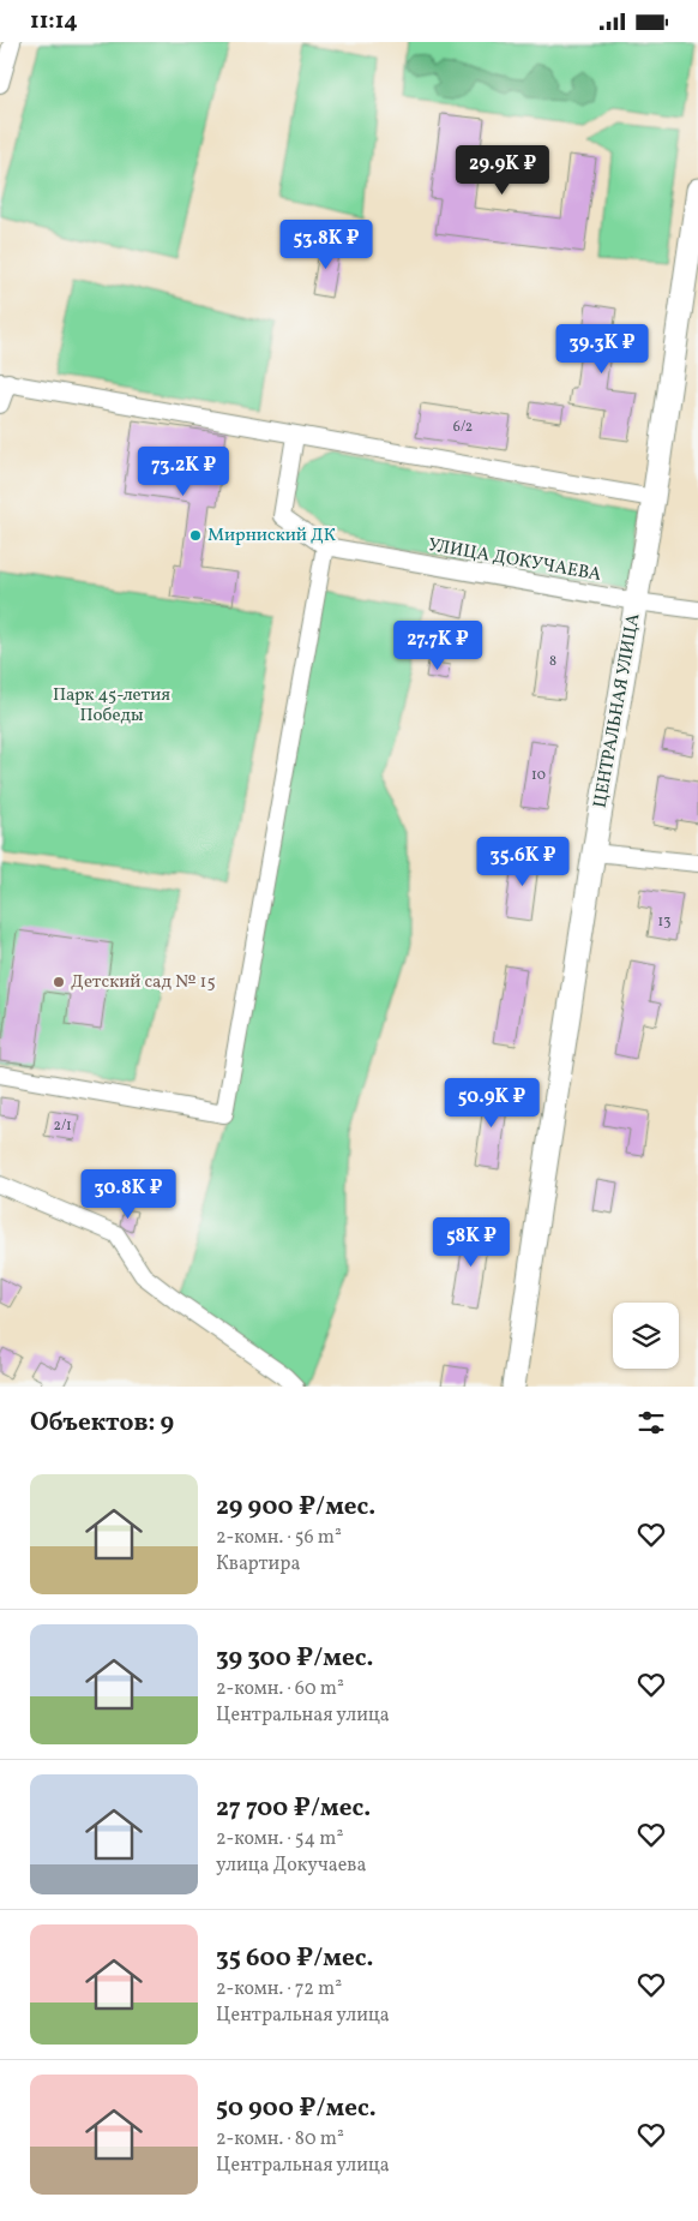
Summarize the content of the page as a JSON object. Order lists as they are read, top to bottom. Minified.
{"streets":{"street":["УЛИЦА ДОКУЧАЕВА","ЦЕНТРАЛЬНАЯ УЛИЦА"]},"crossings":[["УЛИЦА ДОКУЧАЕВА","ЦЕНТРАЛЬНАЯ УЛИЦА"]],"parks":["Парк 45-летия Победы"],"places":["Мирниский ДК","Детский сад № 15"],"house_numbers":["6/2","8","10","13","2/1"],"page":{"status":"11:14","price":["29.9K ₽","53.8K ₽","39.3K ₽","73.2K ₽","27.7K ₽","35.6K ₽","50.9K ₽","30.8K ₽","58K ₽"],"heading":"Объектов: 9","list":[{"name":"29 900 ₽/мес.","note":"2-комн. · 56 m² · Квартира"},{"name":"39 300 ₽/мес.","note":"2-комн. · 60 m² · Центральная улица"},{"name":"27 700 ₽/мес.","note":"2-комн. · 54 m² · улица Докучаева"},{"name":"35 600 ₽/мес.","note":"2-комн. · 72 m² · Центральная улица"},{"name":"50 900 ₽/мес.","note":"2-комн. · 80 m² · Центральная улица"}]}}
